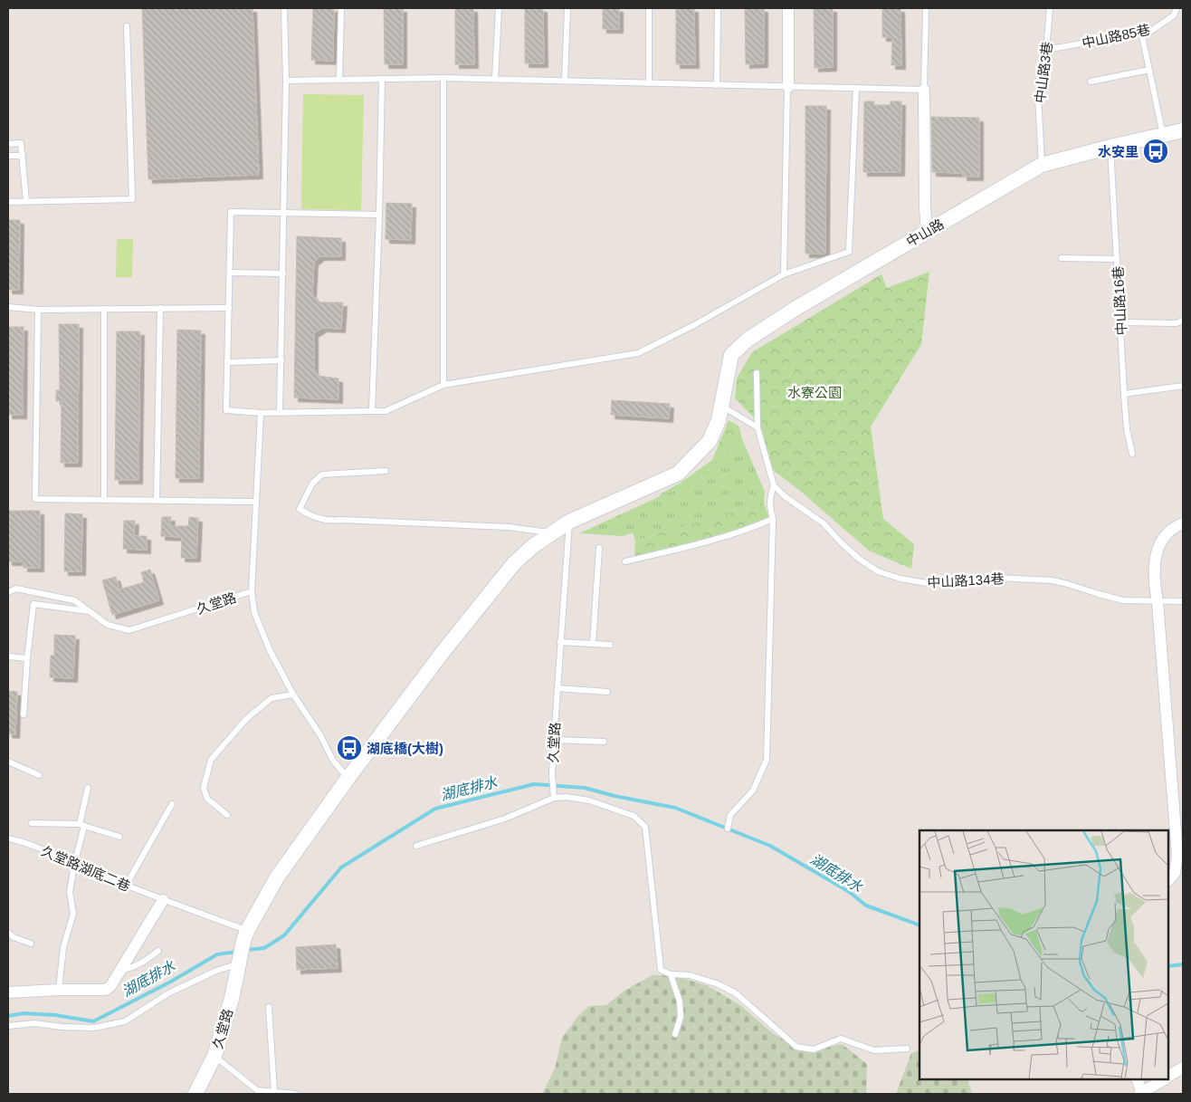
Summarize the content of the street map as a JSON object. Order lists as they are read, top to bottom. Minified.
{"streets":{"street":["中山路","久堂路"],"lane":["中山路85巷","中山路3巷","中山路16巷","中山路134巷","久堂路湖底二巷"]},"crossings":[["中山路85巷","中山路3巷"],["中山路3巷","中山路"],["中山路","中山路16巷"],["久堂路","久堂路湖底二巷"]],"water":["湖底排水"],"parks":["水寮公園"],"places":{"bus stop":["水安里","湖底橋(大樹)"]}}
